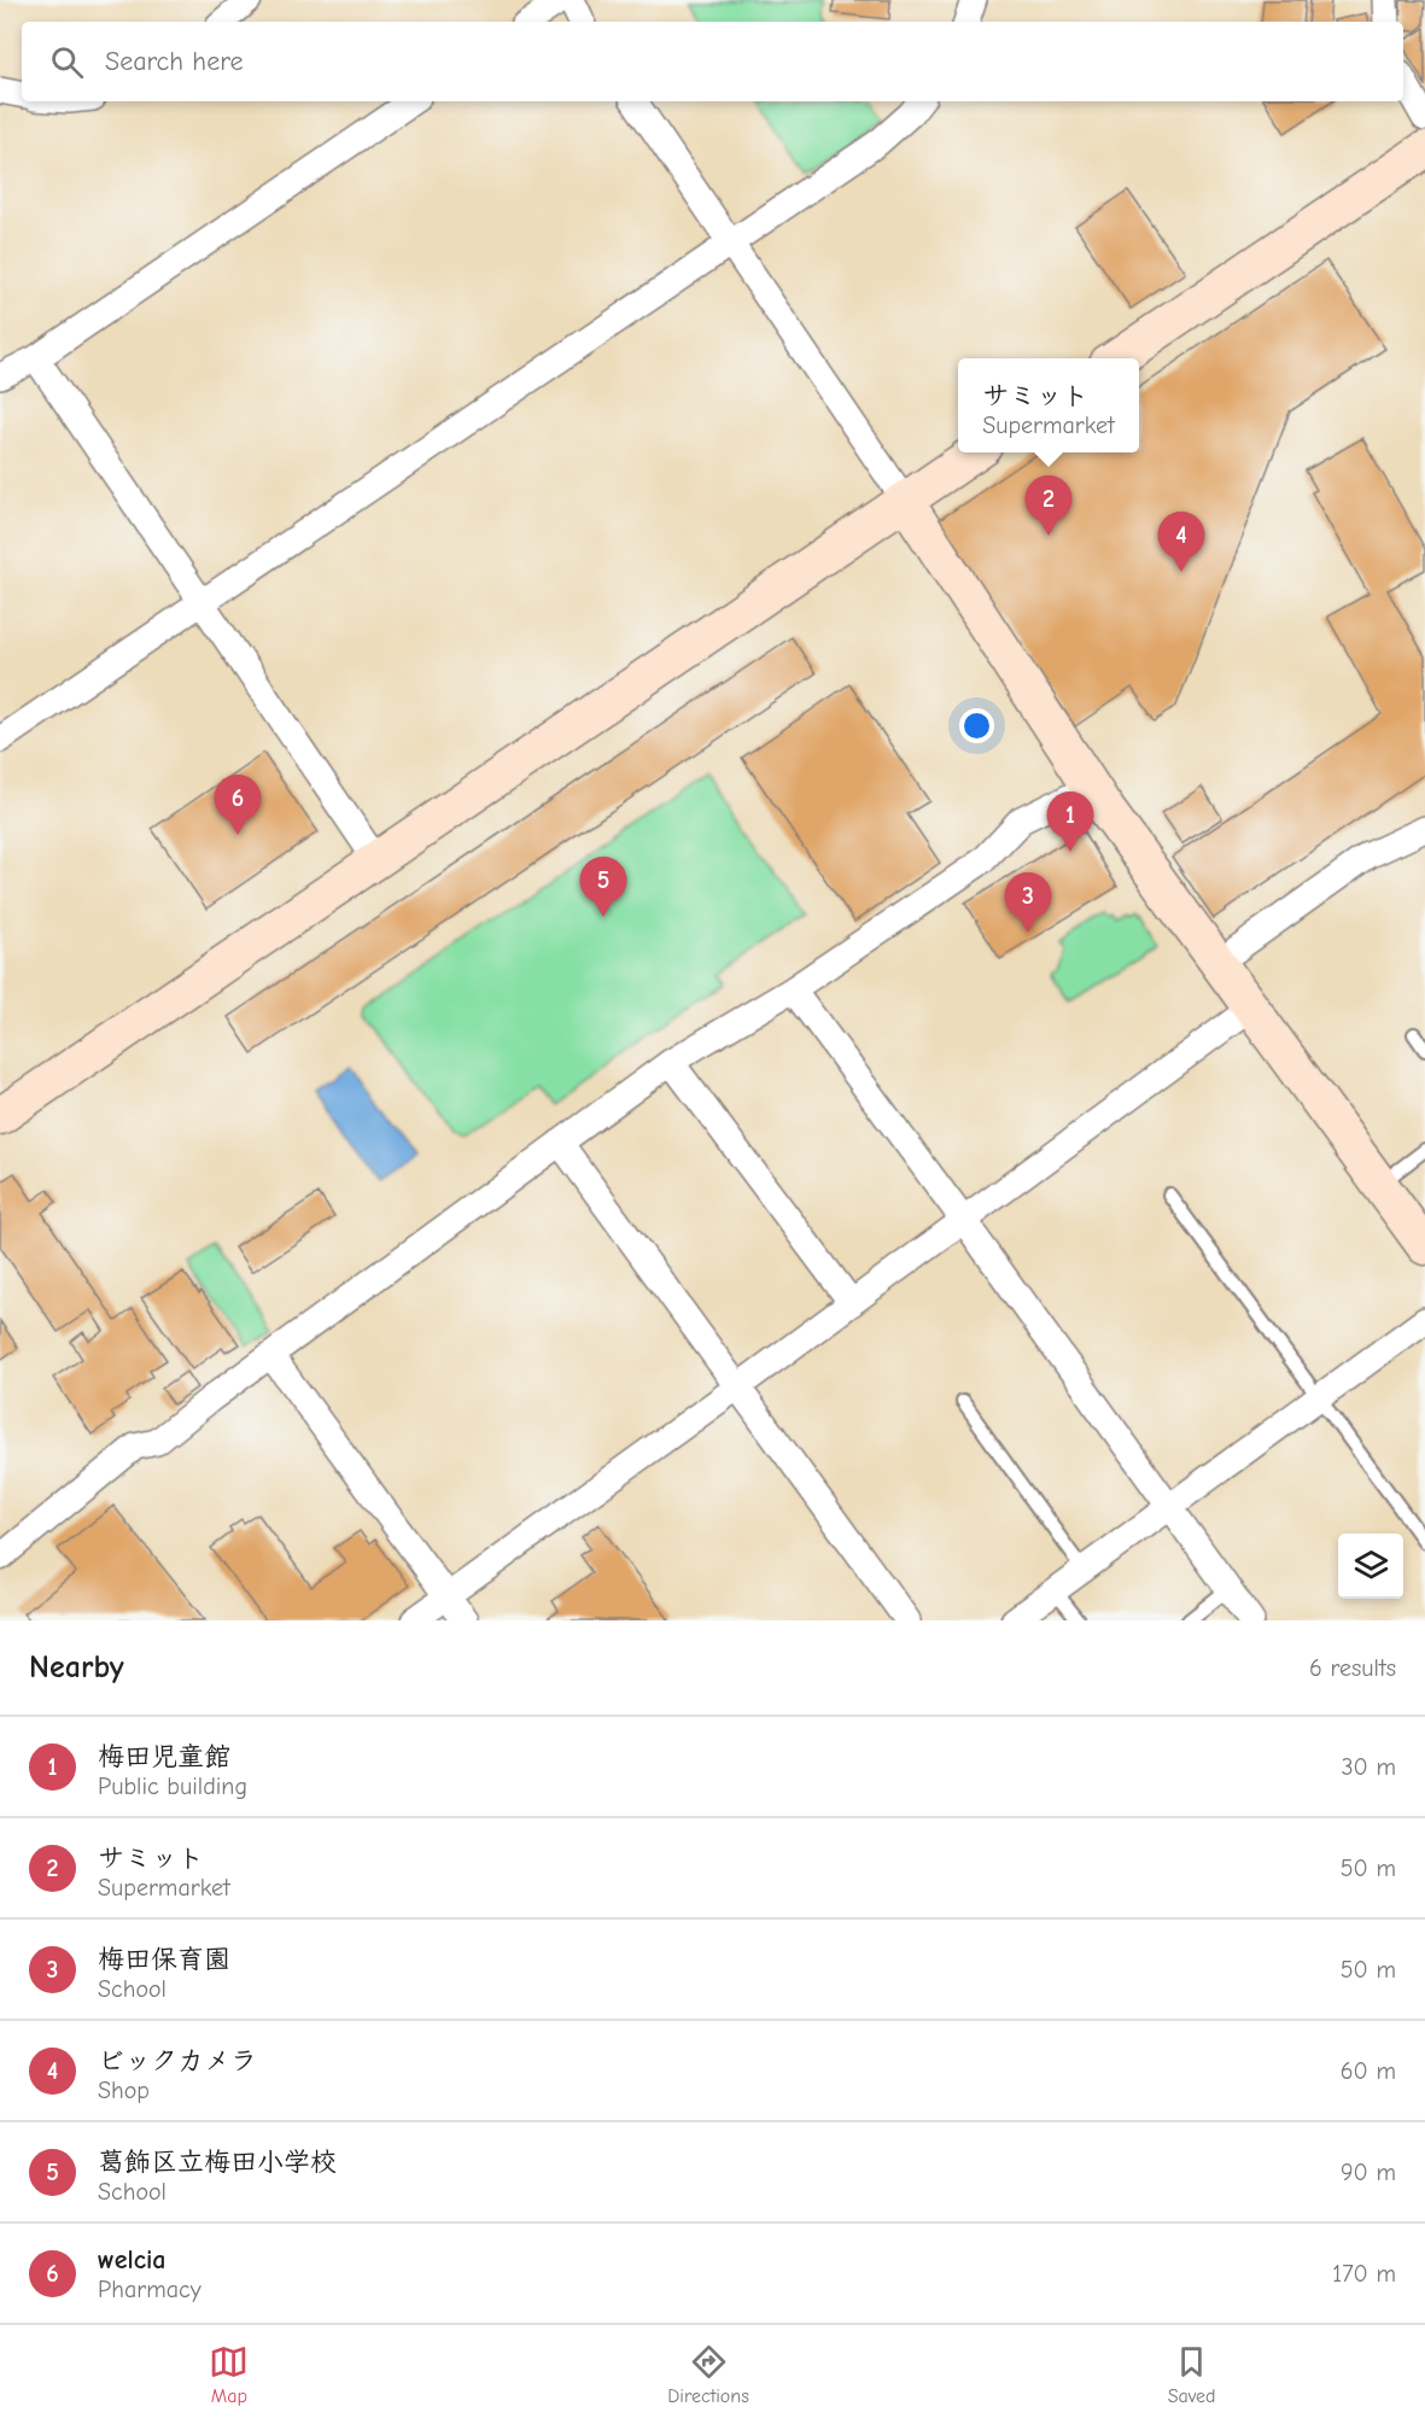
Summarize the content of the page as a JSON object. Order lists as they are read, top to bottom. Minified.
{"page":{"search":"Search here","popup":["サミット","Supermarket"],"pins":["2","4","6","1","5","3"],"heading":["Nearby","6 results"],"list":[{"mark":"1","name":"梅田児童館","note":"Public building","value":"30 m"},{"mark":"2","name":"サミット","note":"Supermarket","value":"50 m"},{"mark":"3","name":"梅田保育園","note":"School","value":"50 m"},{"mark":"4","name":"ビックカメラ","note":"Shop","value":"60 m"},{"mark":"5","name":"葛飾区立梅田小学校","note":"School","value":"90 m"},{"mark":"6","name":"welcia","note":"Pharmacy","value":"170 m"}],"nav":["Map","Directions","Saved"]}}
